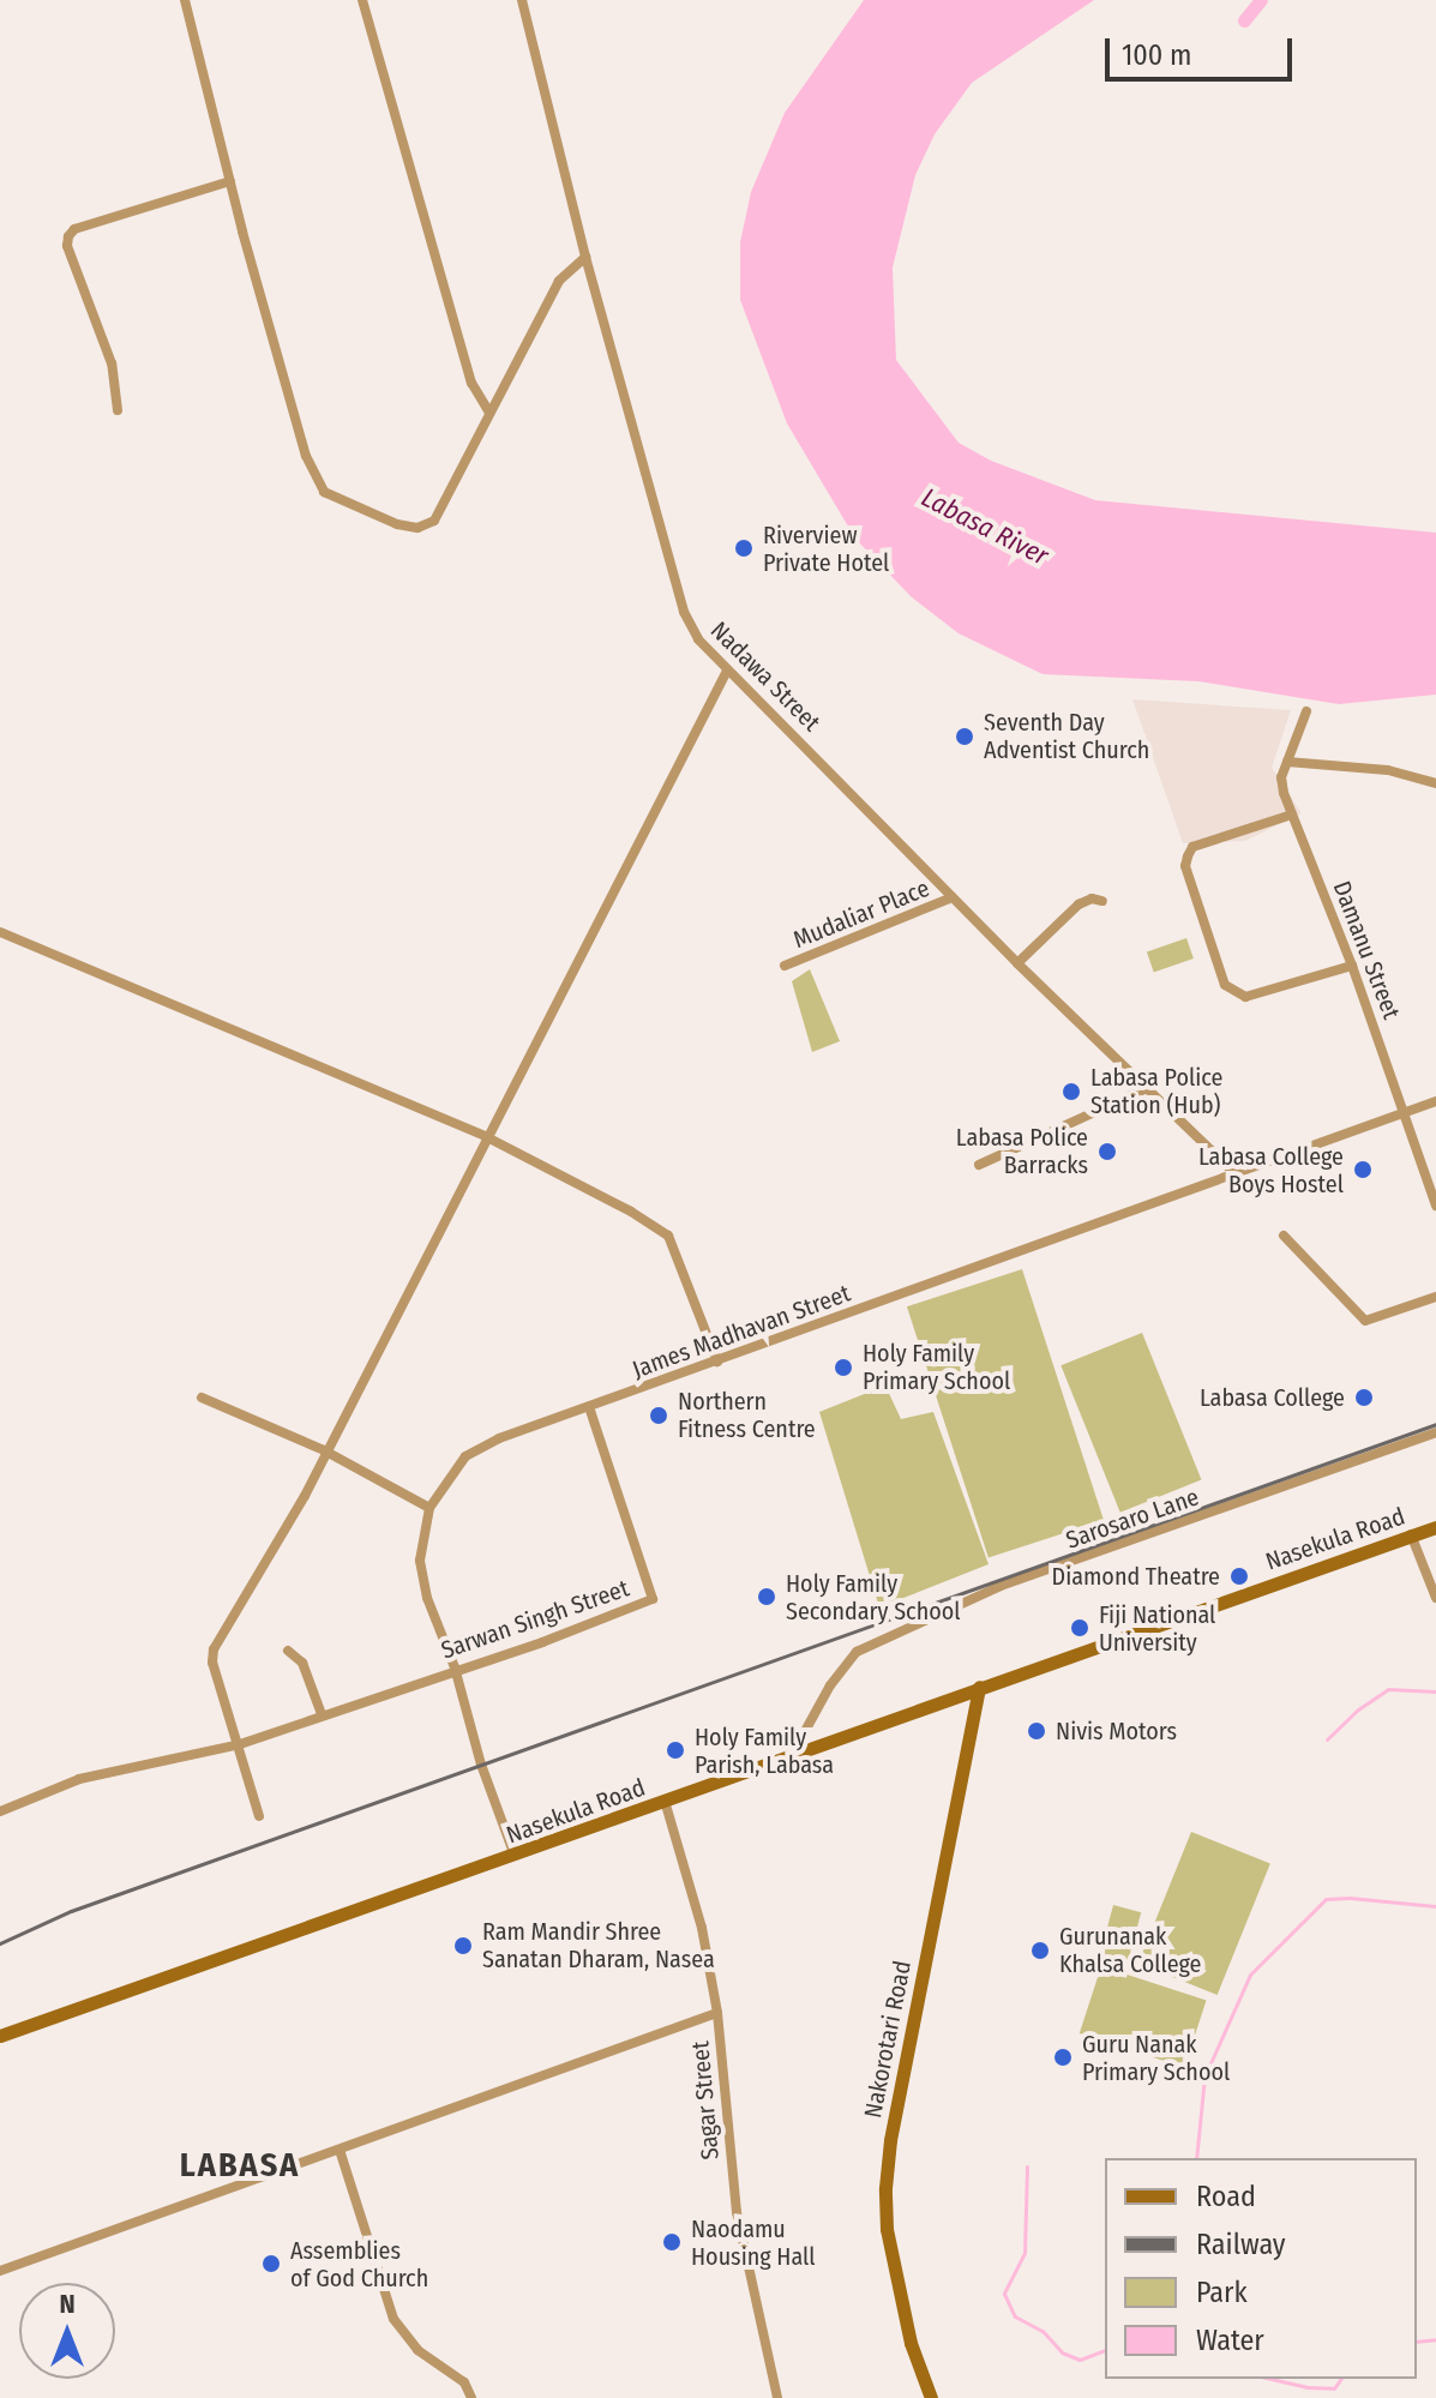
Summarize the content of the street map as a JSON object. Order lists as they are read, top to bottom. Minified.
{"streets":{"main road":["Nasekula Road","Nakorotari Road"],"street":["Nadawa Street","Mudaliar Place","Damanu Street","James Madhavan Street","Sarosaro Lane","Sarwan Singh Street","Sagar Street"]},"crossings":[["Nadawa Street","Mudaliar Place"],["Nadawa Street","James Madhavan Street"],["Damanu Street","James Madhavan Street"],["James Madhavan Street","Nasekula Road"],["James Madhavan Street","Sarwan Singh Street"],["Sarosaro Lane","Nasekula Road"],["Nasekula Road","Nakorotari Road"],["Nasekula Road","Sagar Street"]],"districts":["LABASA"],"water":["Labasa River"],"places":["Riverview Private Hotel","Seventh Day Adventist Church","Labasa Police Station (Hub)","Labasa Police Barracks","Labasa College Boys Hostel","Holy Family Primary School","Labasa College","Northern Fitness Centre","Diamond Theatre","Holy Family Secondary School","Fiji National University","Nivis Motors","Holy Family Parish, Labasa","Ram Mandir Shree Sanatan Dharam, Nasea","Gurunanak Khalsa College","Guru Nanak Primary School","Naodamu Housing Hall","Assemblies of God Church"],"legend":["Road","Railway","Park","Water"],"scale_bar":"100 m","north":"top"}
